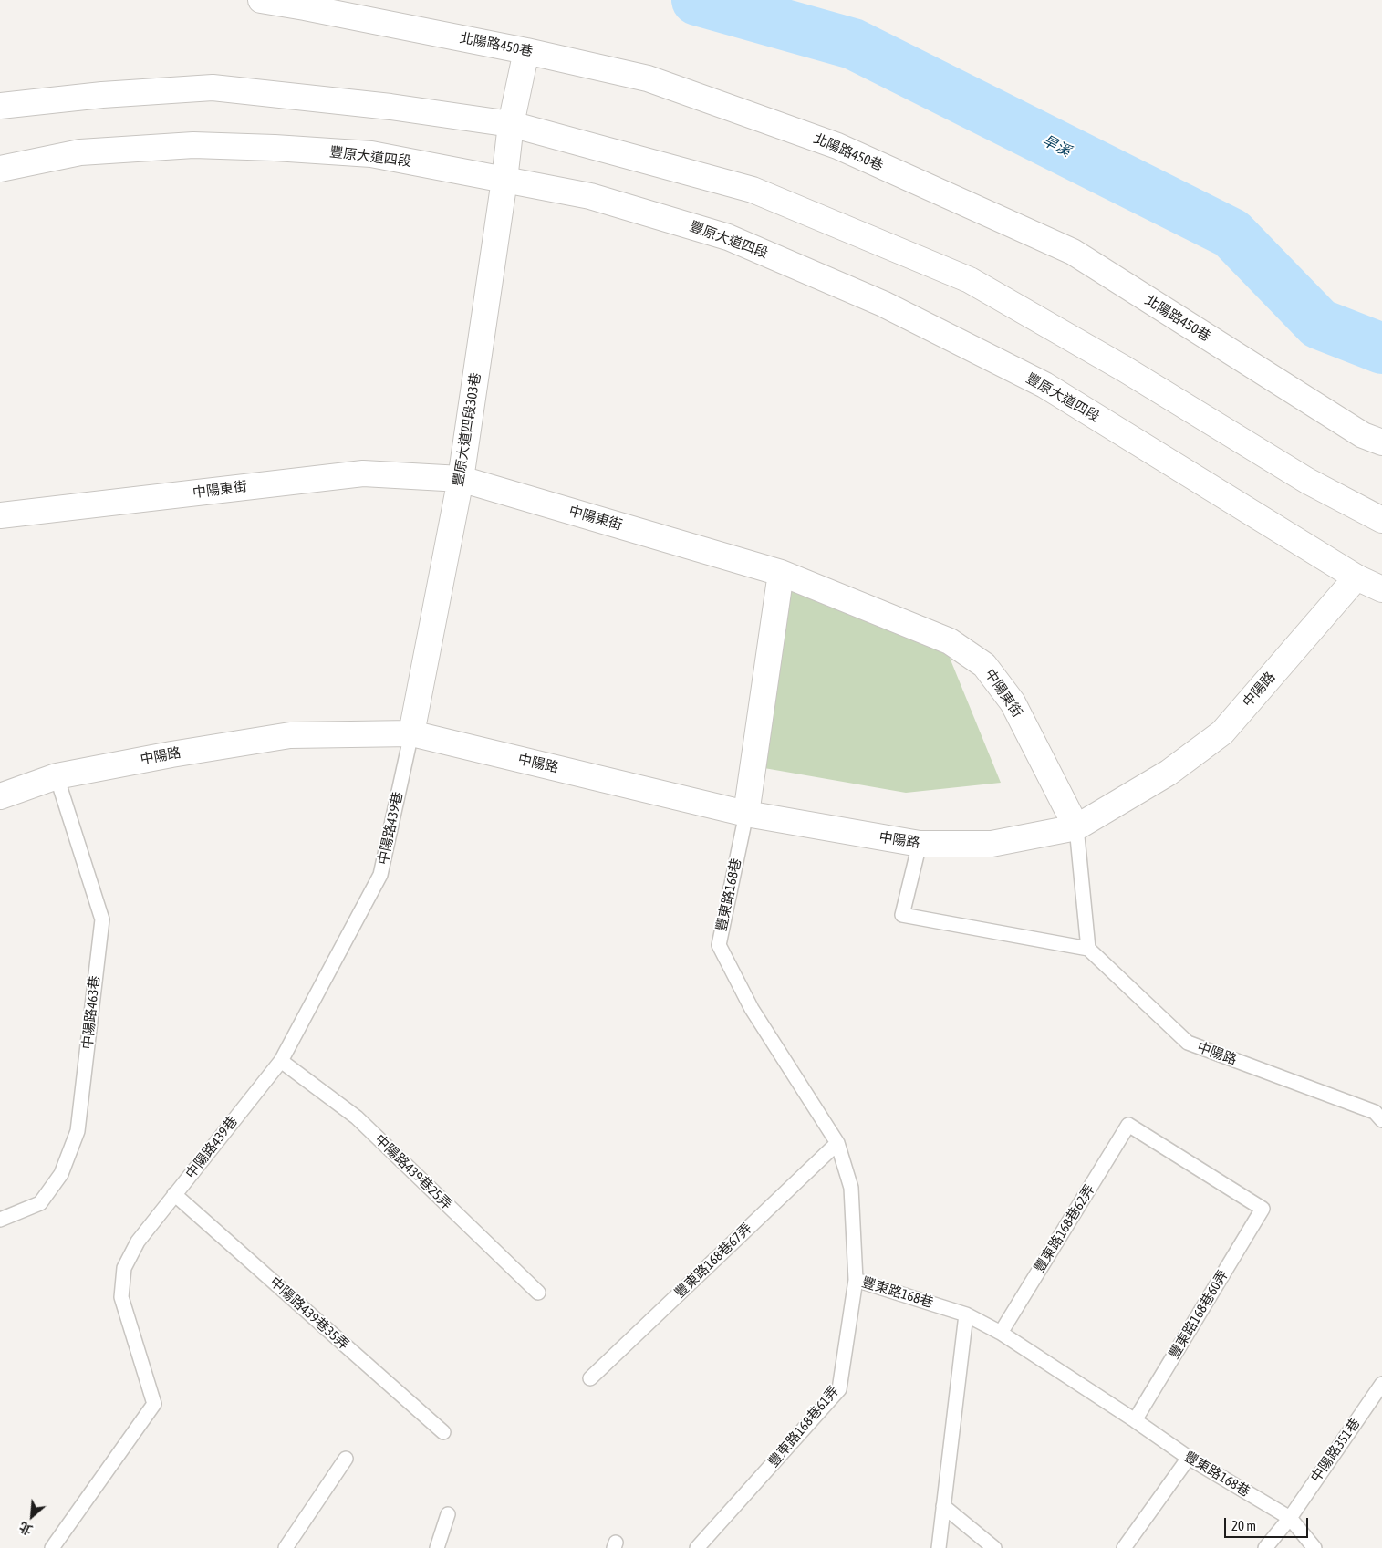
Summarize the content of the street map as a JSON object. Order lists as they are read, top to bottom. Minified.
{"streets":{"street":["北陽路450巷","豐原大道四段","豐原大道四段303巷","中陽東街","中陽路"],"lane":["中陽路439巷","豐東路168巷","中陽路463巷","中陽路439巷25弄","豐東路168巷62弄","豐東路168巷67弄","中陽路439巷35弄","豐東路168巷60弄","豐東路168巷61弄","中陽路351巷"]},"crossings":[["北陽路450巷","豐原大道四段303巷"],["豐原大道四段","豐原大道四段303巷"],["豐原大道四段","中陽路"],["豐原大道四段303巷","中陽東街"],["豐原大道四段303巷","中陽路"],["豐原大道四段303巷","中陽路439巷"],["中陽東街","中陽路"],["中陽路","中陽路439巷"],["中陽路","豐東路168巷"],["中陽路","中陽路463巷"],["中陽路439巷","中陽路439巷25弄"],["中陽路439巷","中陽路439巷35弄"],["豐東路168巷","豐東路168巷62弄"],["豐東路168巷","豐東路168巷67弄"],["豐東路168巷","豐東路168巷60弄"],["豐東路168巷","豐東路168巷61弄"],["豐東路168巷","中陽路351巷"],["豐東路168巷62弄","豐東路168巷60弄"]],"water":["旱溪"],"scale_bar":"20 m","north":"bottom left"}
